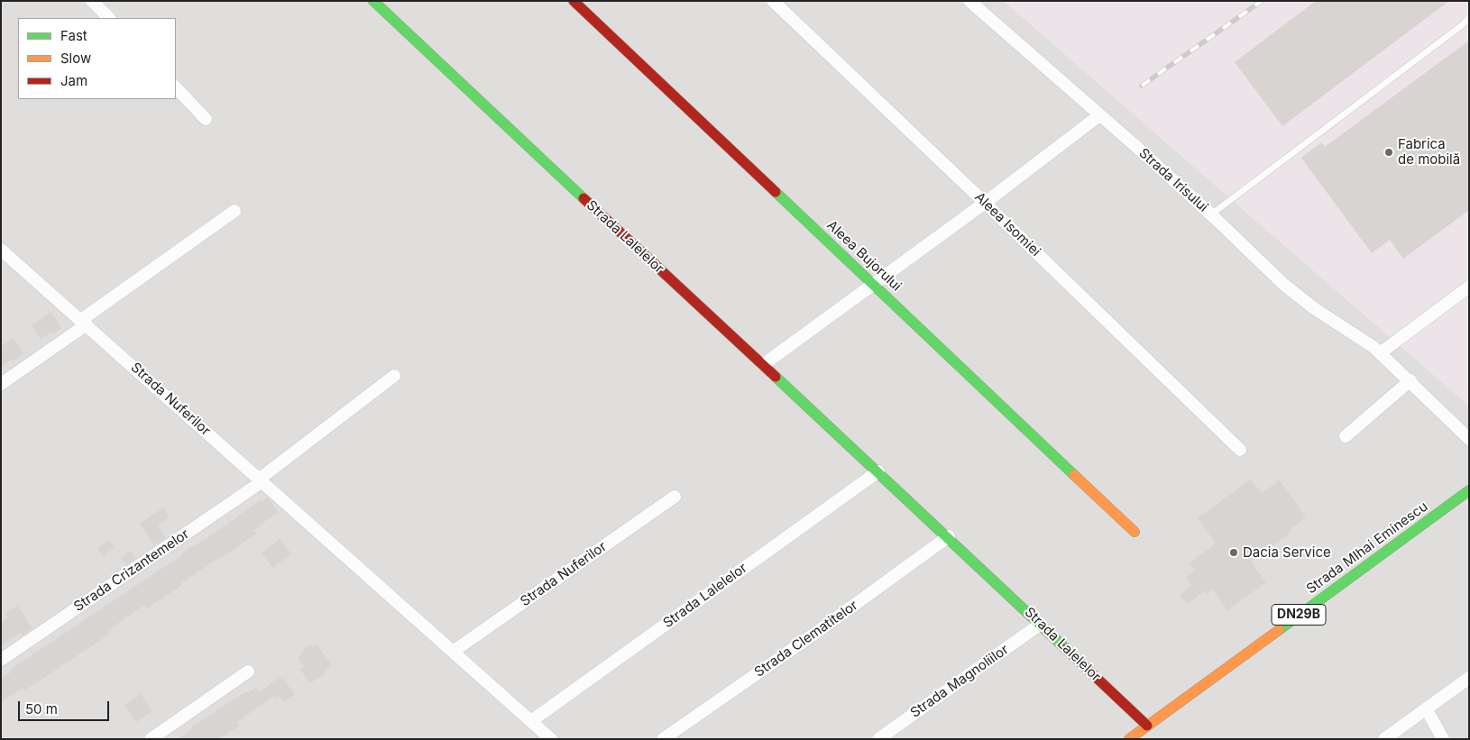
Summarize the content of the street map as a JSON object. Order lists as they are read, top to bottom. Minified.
{"streets":{"street":["Strada Irisului","Aleea Isomiei","Strada Lalelelor","Aleea Bujorului","Strada Nuferilor","Strada MIhai Eminescu","Strada Crizantemelor","DN29B","Strada Clematitelor","Strada Magnoliilor"]},"crossings":[["Strada Lalelelor","Strada Nuferilor"],["Strada Lalelelor","Strada MIhai Eminescu"],["Strada Lalelelor","Strada Clematitelor"],["Strada Lalelelor","Strada Magnoliilor"],["Strada Nuferilor","Strada Crizantemelor"]],"places":["Fabrica de mobilă","Dacia Service"],"legend":["Fast","Slow","Jam"],"scale_bar":"50 m"}
